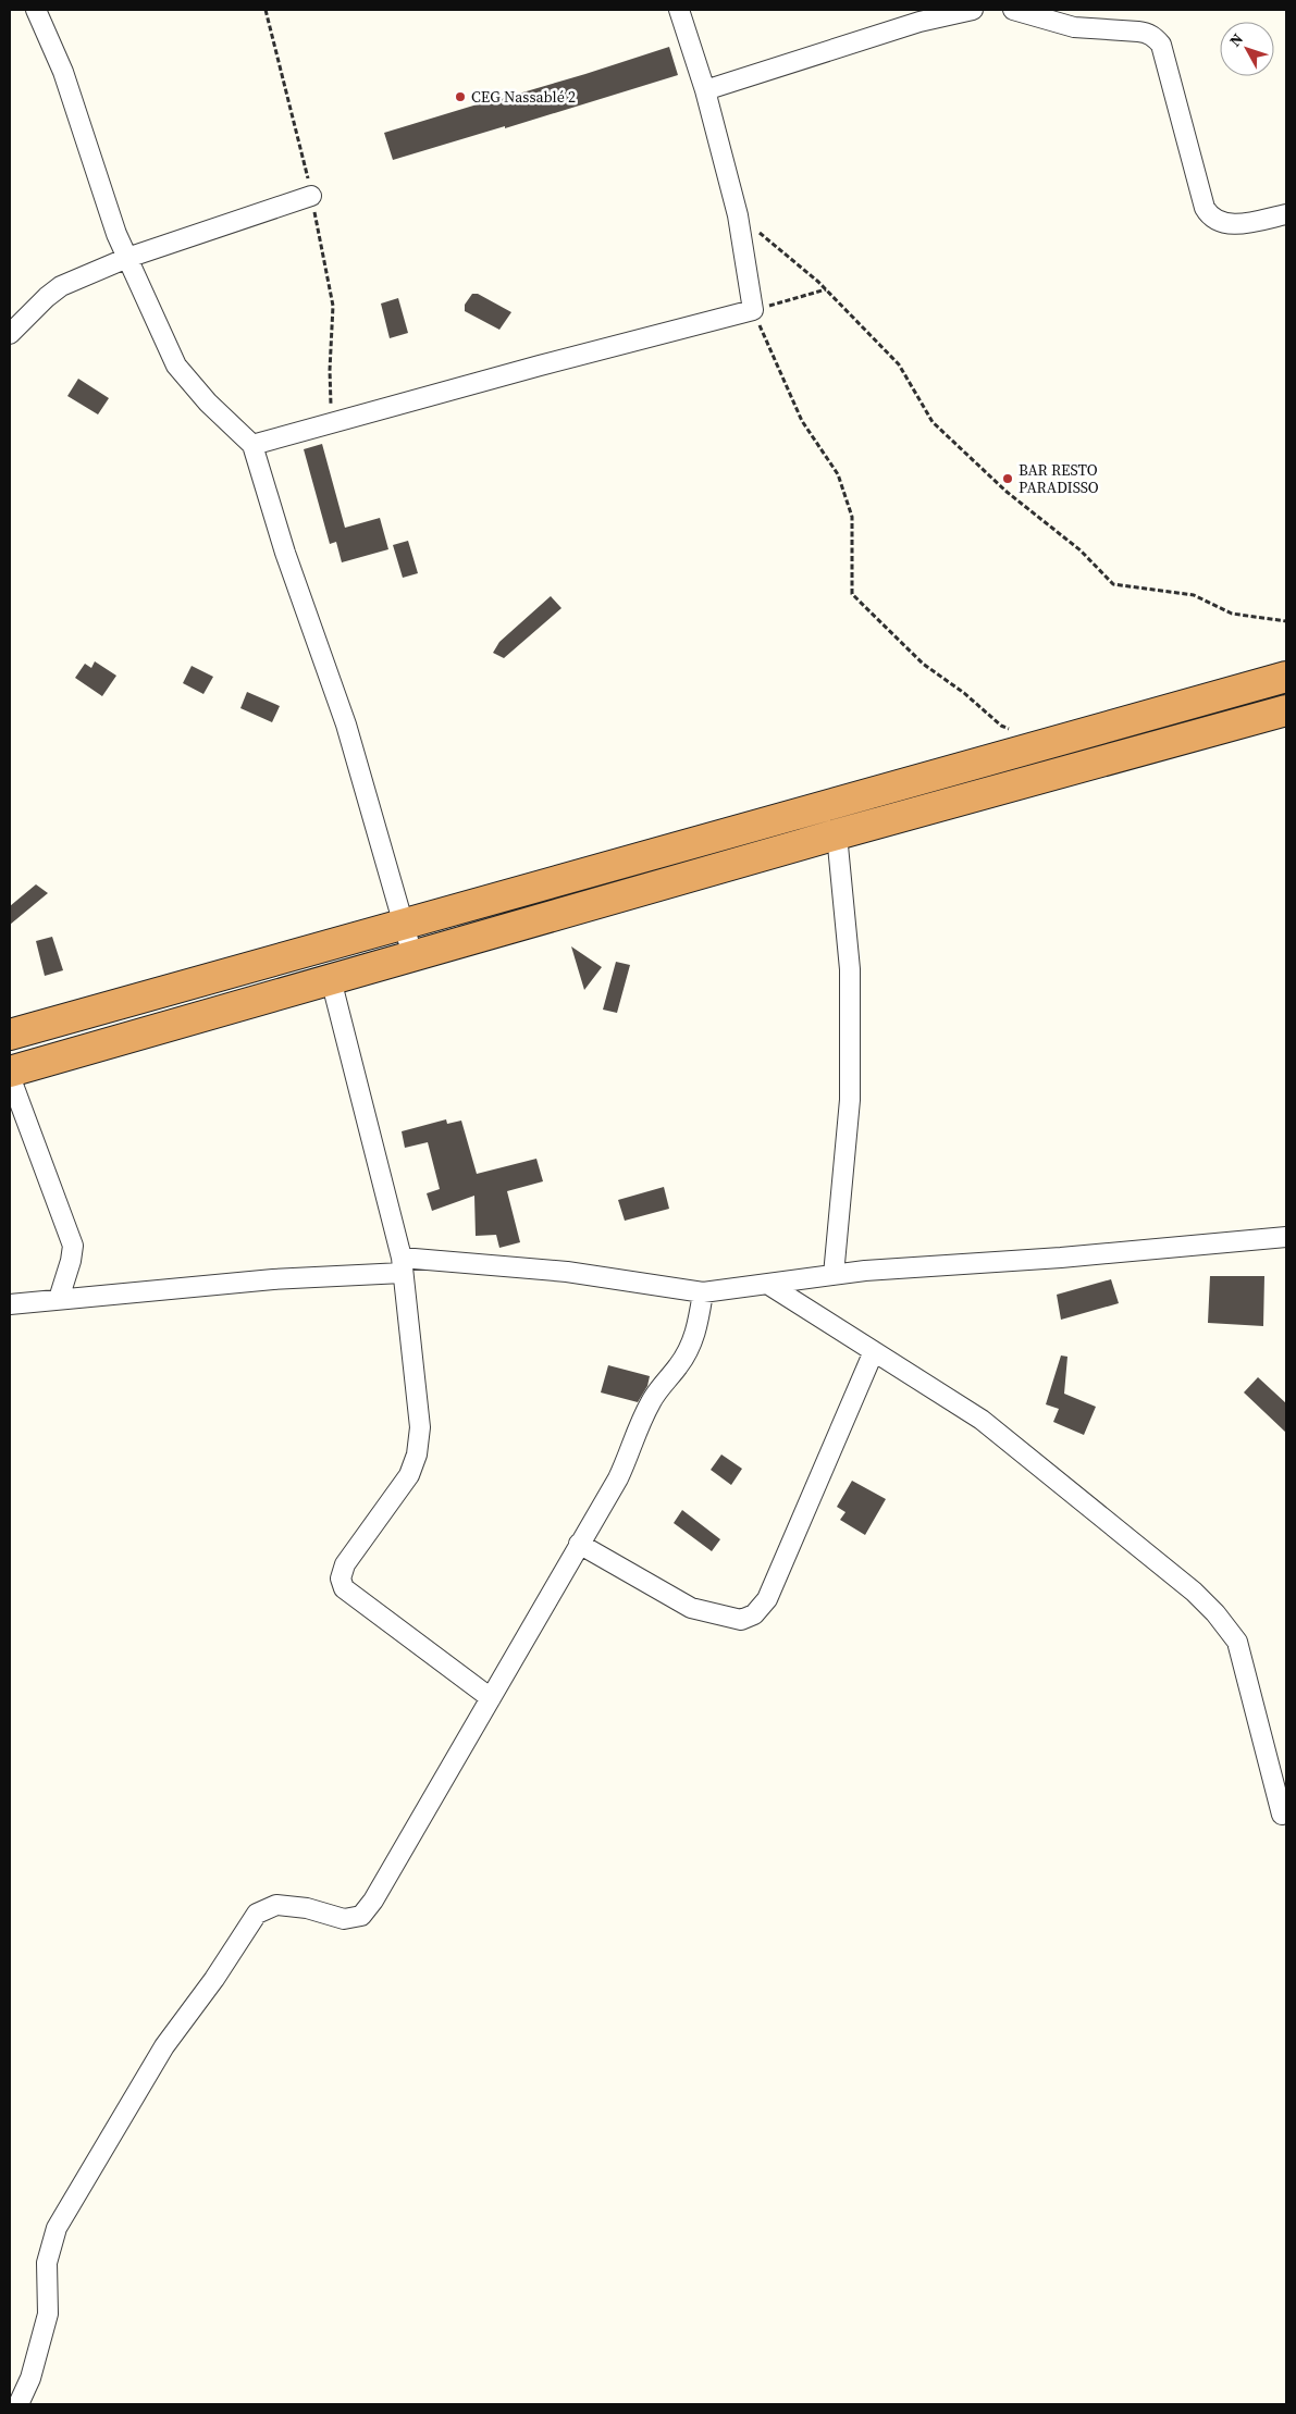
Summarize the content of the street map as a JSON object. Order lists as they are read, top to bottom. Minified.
{"places":["CEG Nassablé 2","BAR RESTO PARADISSO"],"north":"top left"}
